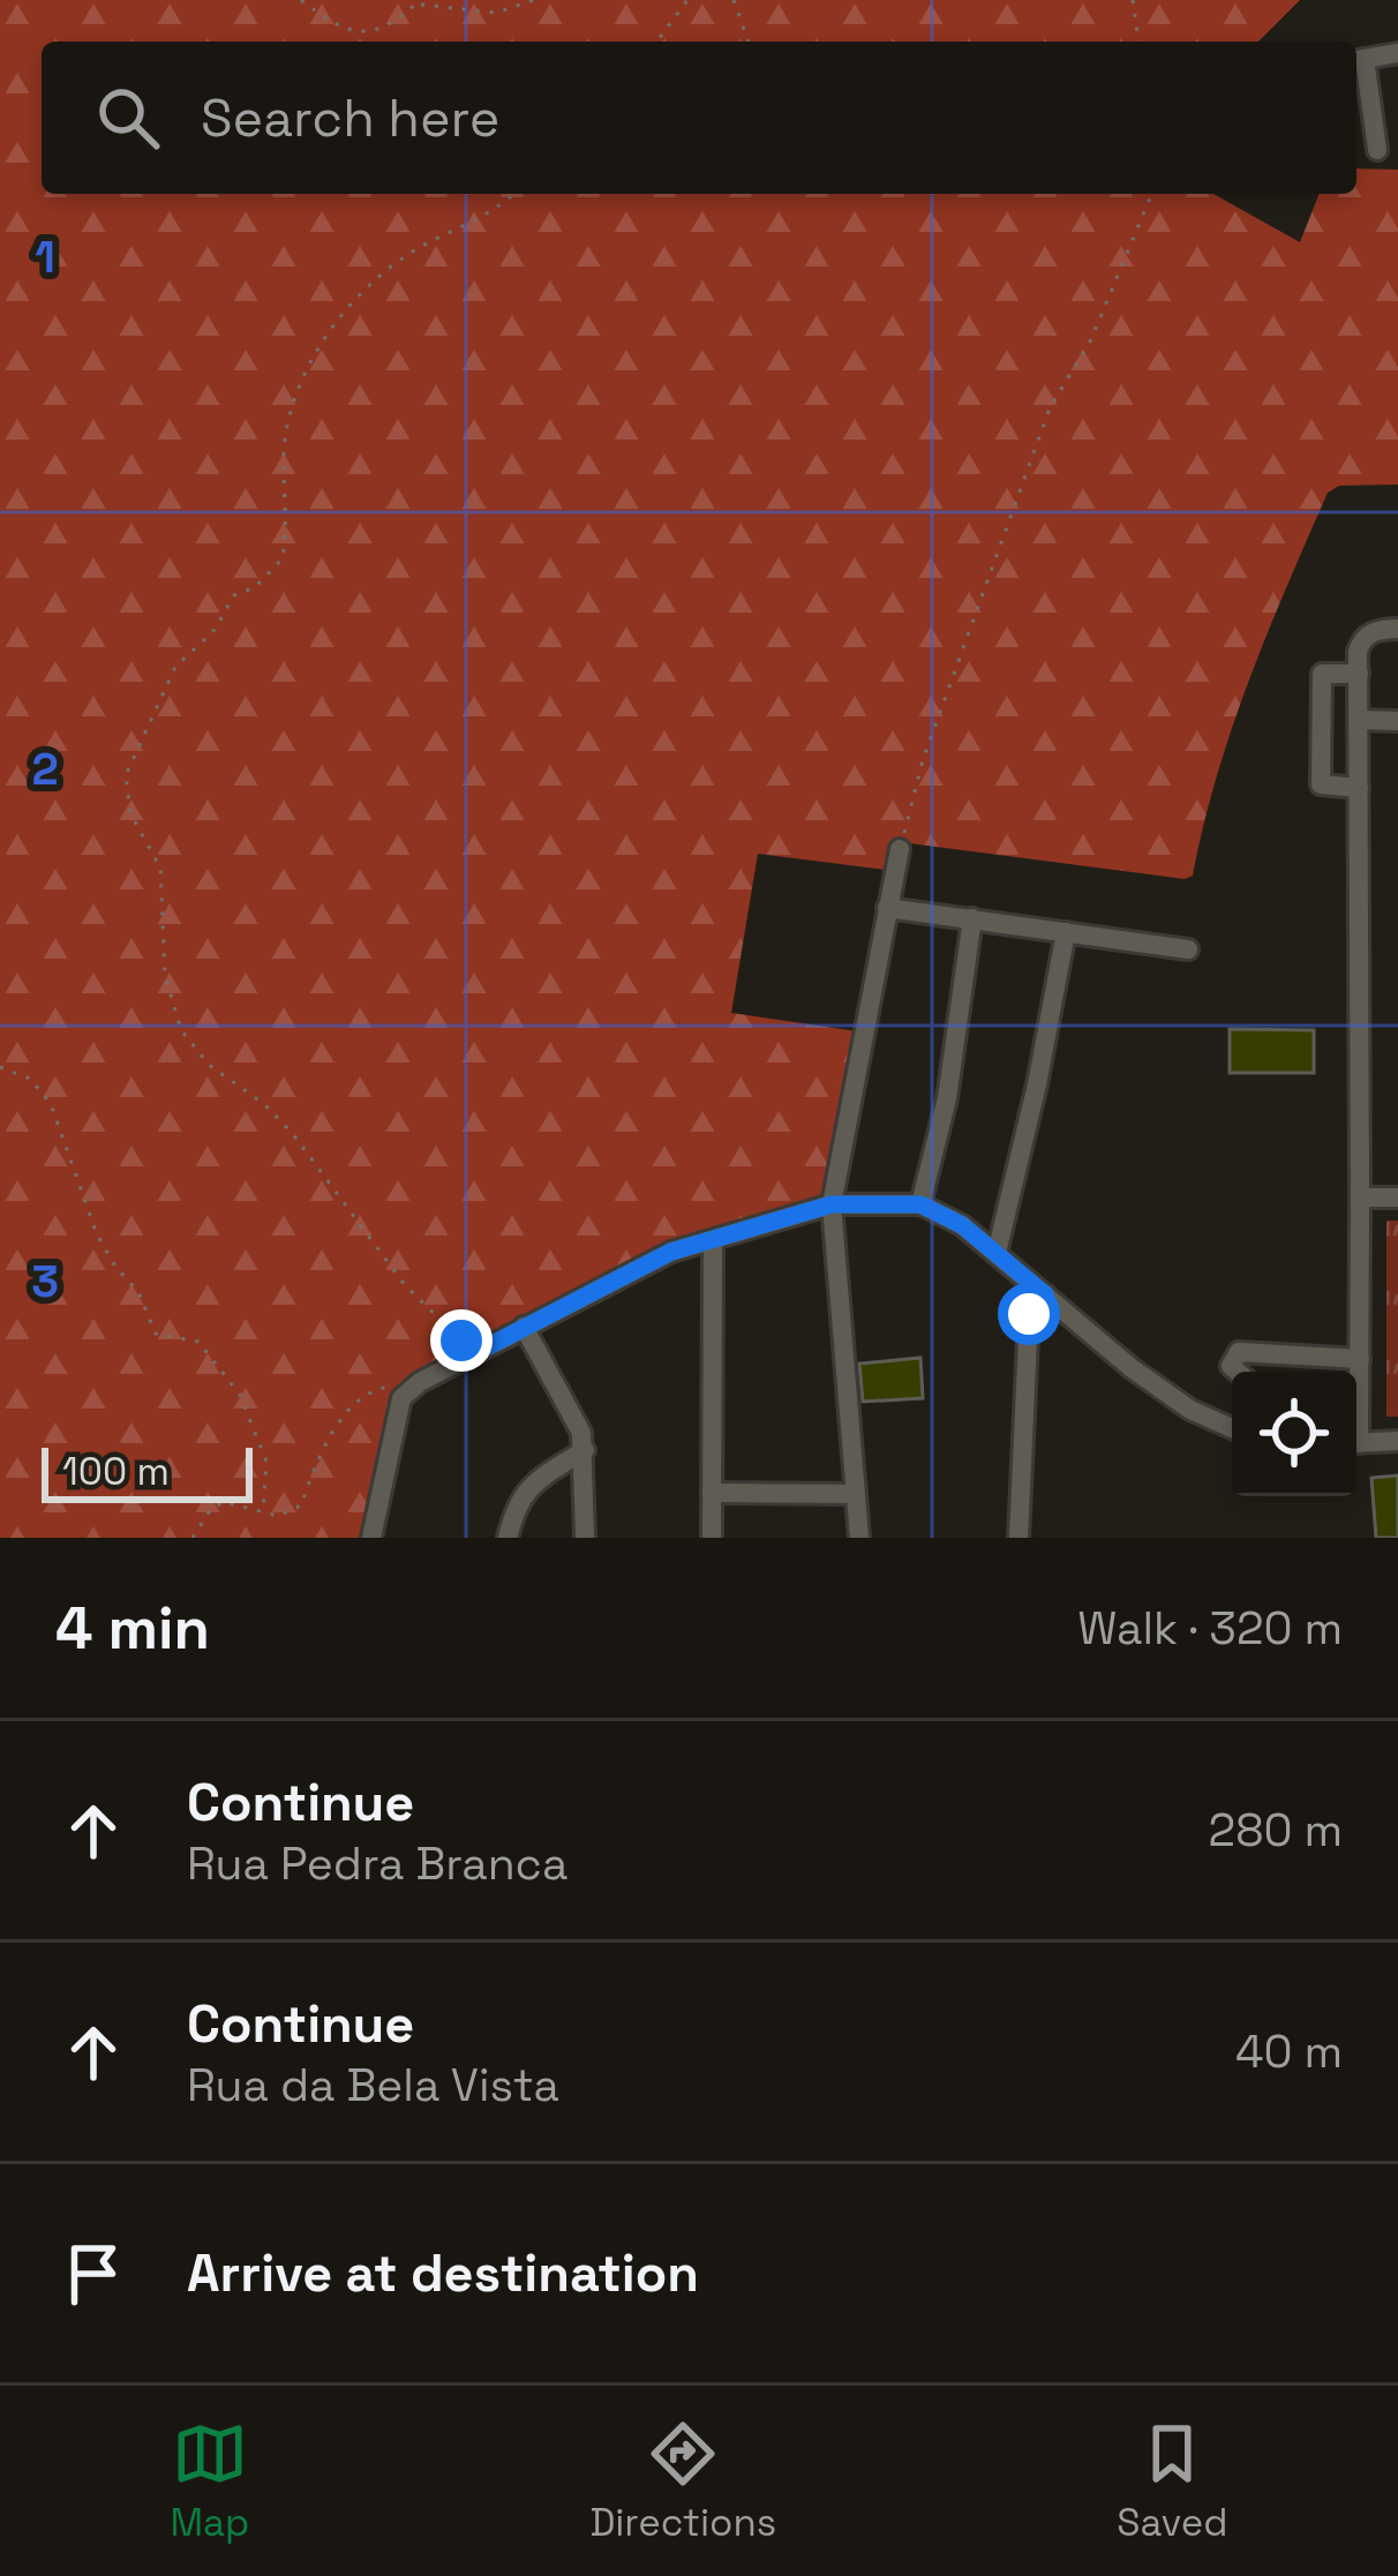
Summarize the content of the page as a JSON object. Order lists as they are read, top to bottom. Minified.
{"scale_bar":"100 m","page":{"search":"Search here","scale":"100 m","heading":["4 min","Walk · 320 m"],"list":[["Continue","Rua Pedra Branca","280 m"],["Continue","Rua da Bela Vista","40 m"],"Arrive at destination"],"nav":["Map","Directions","Saved"]},"grid":{"rows":["1","2","3"]}}
